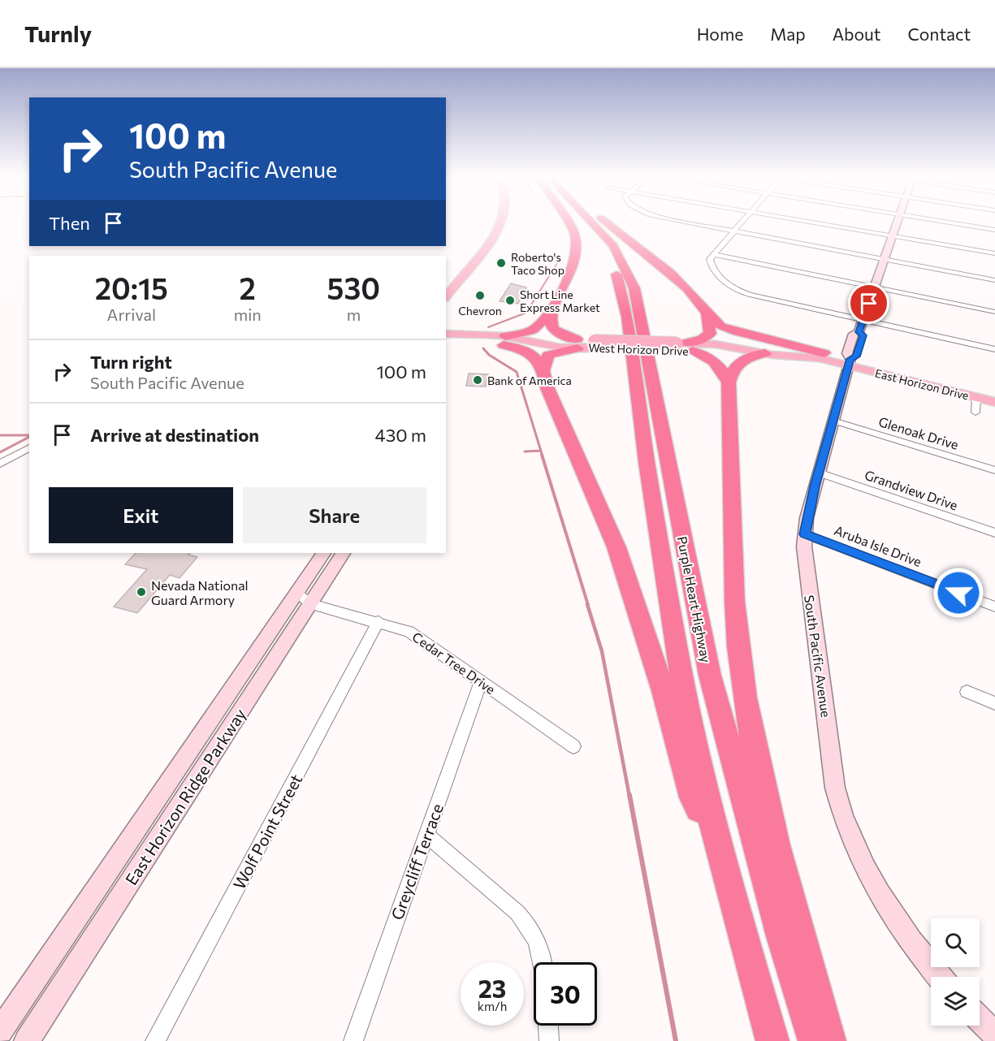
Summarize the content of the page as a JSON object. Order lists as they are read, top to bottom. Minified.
{"streets":{"highway":["Purple Heart Highway"],"main road":["West Horizon Drive","East Horizon Drive"],"street":["Glenoak Drive","Grandview Drive","Aruba Isle Drive","South Pacific Avenue","Cedar Tree Drive","East Horizon Ridge Parkway","Wolf Point Street","Greycliff Terrace"]},"crossings":[["West Horizon Drive","East Horizon Drive"],["West Horizon Drive","South Pacific Avenue"],["East Horizon Drive","South Pacific Avenue"],["Glenoak Drive","South Pacific Avenue"],["Grandview Drive","South Pacific Avenue"],["Aruba Isle Drive","South Pacific Avenue"],["Cedar Tree Drive","East Horizon Ridge Parkway"],["Cedar Tree Drive","Wolf Point Street"],["Cedar Tree Drive","Greycliff Terrace"]],"places":["Roberto's Taco Shop","Chevron","Short Line Express Market","Bank of America","Nevada National Guard Armory"],"page":{"header":"Turnly","nav":["Home","Map","About","Contact"],"turn":["100 m","South Pacific Avenue"],"then":"Then","eta":["20:15","Arrival","2","min","530","m"],"list":[{"name":"Turn right","note":"South Pacific Avenue","value":"100 m"},{"name":"Arrive at destination","value":"430 m"}],"buttons":["Exit","Share"],"speed":"23 km/h","limit":"30"}}
